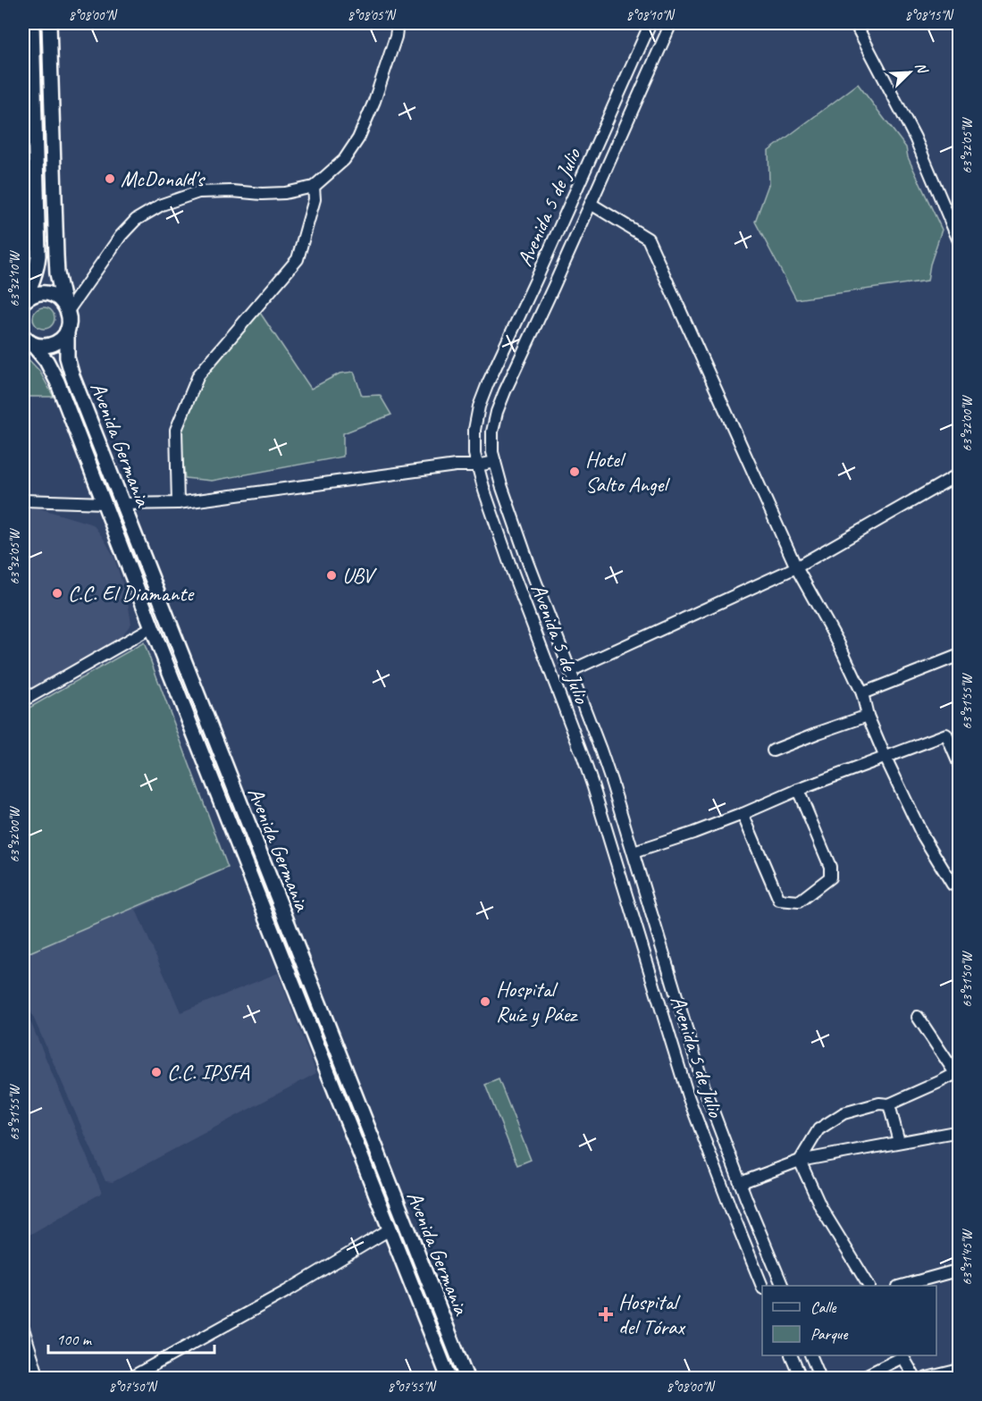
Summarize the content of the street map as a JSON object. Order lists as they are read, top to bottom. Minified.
{"streets":{"street":["Avenida 5 de Julio","Avenida Germania"]},"places":{"other":["McDonald's","Hotel Salto Angel","UBV","C.C. El Diamante","Hospital Ruíz y Páez","C.C. IPSFA"],"health":["Hospital del Tórax"]},"legend":["Calle","Parque"],"scale_bar":"100 m","north":"top right","coordinates":["8°08'00\"N","8°08'05\"N","8°08'10\"N","8°08'15\"N","63°32'05\"W","63°32'10\"W","63°32'00\"W","63°31'55\"W","63°31'50\"W","63°31'45\"W","8°07'50\"N","8°07'55\"N"]}
